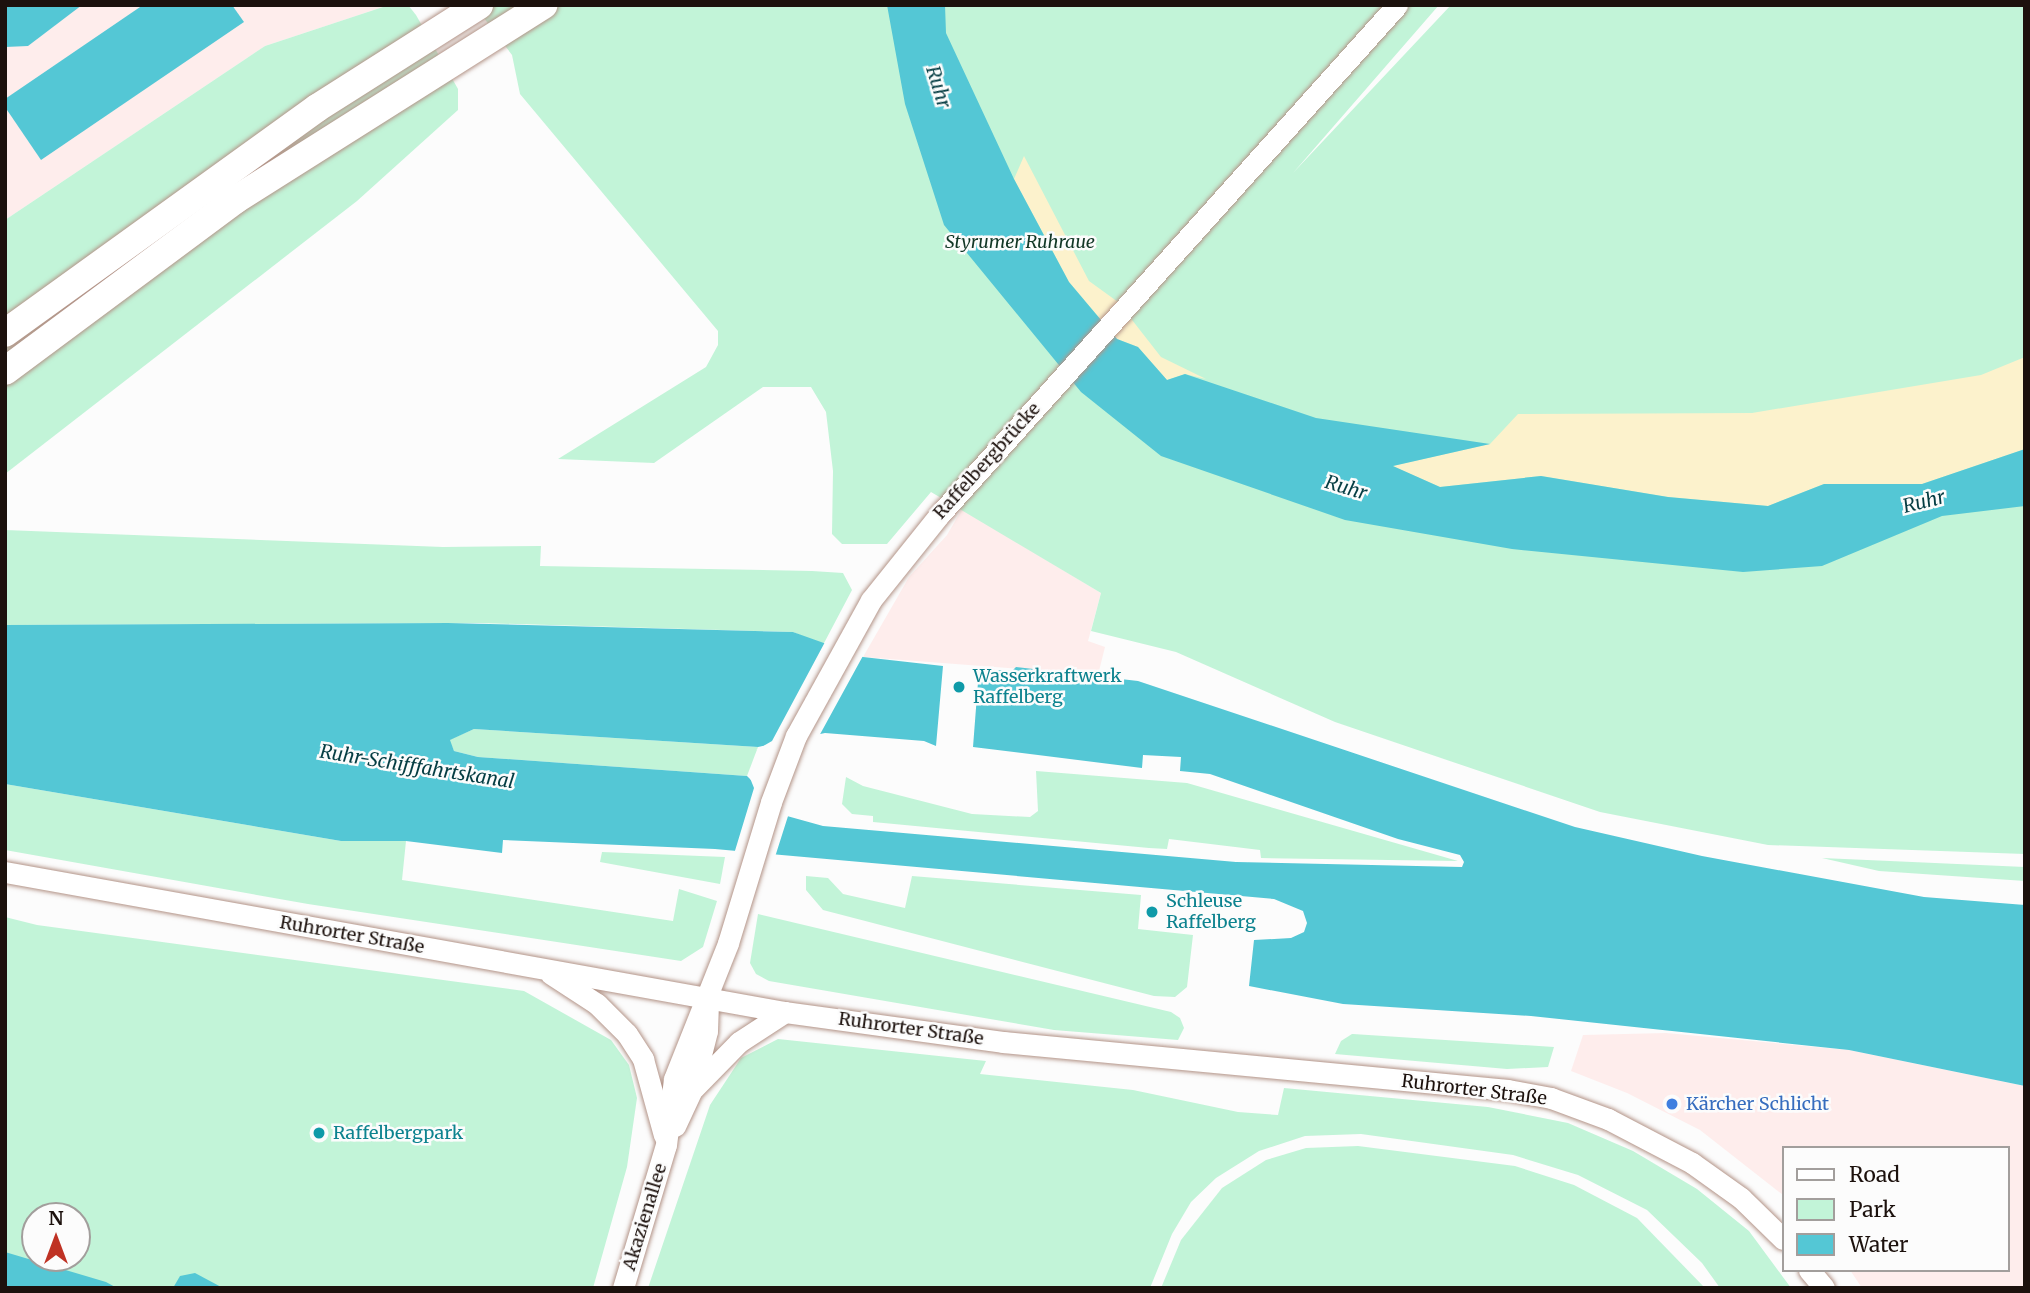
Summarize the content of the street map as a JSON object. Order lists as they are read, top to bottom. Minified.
{"streets":{"main road":["Raffelbergbrücke","Ruhrorter Straße","Akazienallee"]},"crossings":[["Raffelbergbrücke","Ruhrorter Straße"],["Raffelbergbrücke","Akazienallee"],["Ruhrorter Straße","Akazienallee"]],"water":["Ruhr","Ruhr-Schifffahrtskanal"],"parks":["Styrumer Ruhraue"],"places":["Wasserkraftwerk Raffelberg","Schleuse Raffelberg","Kärcher Schlicht","Raffelbergpark"],"legend":["Road","Park","Water"],"north":"top"}
